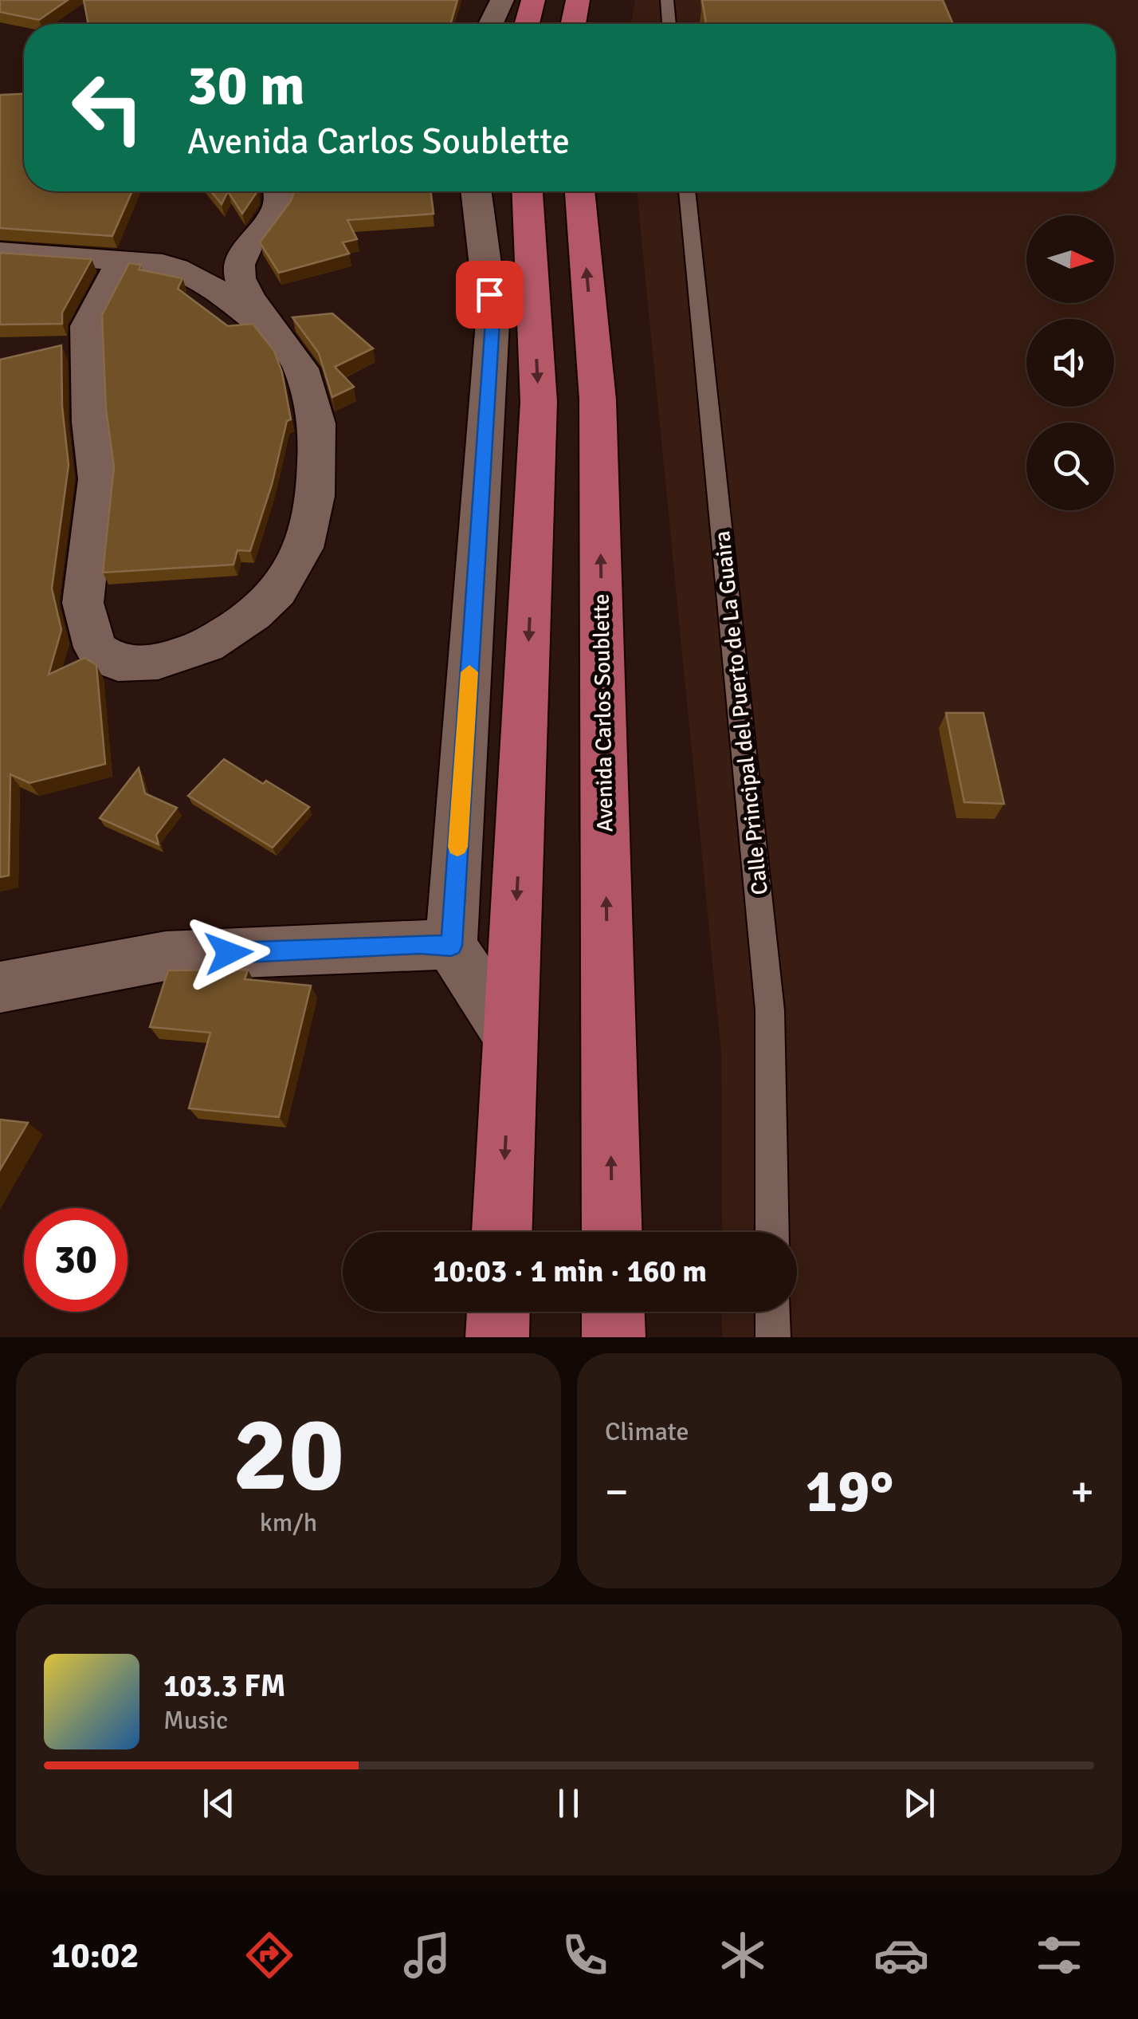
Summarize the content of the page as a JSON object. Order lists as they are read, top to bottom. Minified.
{"streets":{"main road":["Avenida Carlos Soublette"],"lane":["Calle Principal del Puerto de La Guaira"]},"north":"right","page":{"turn":["30 m","Avenida Carlos Soublette"],"limit":"30","trip":"10:03 · 1 min · 160 m","tile":[["20","km/h"],"Climate"],"heat":["−","19°","+"],"song":["103.3 FM","Music"],"tabs":"10:02"}}
